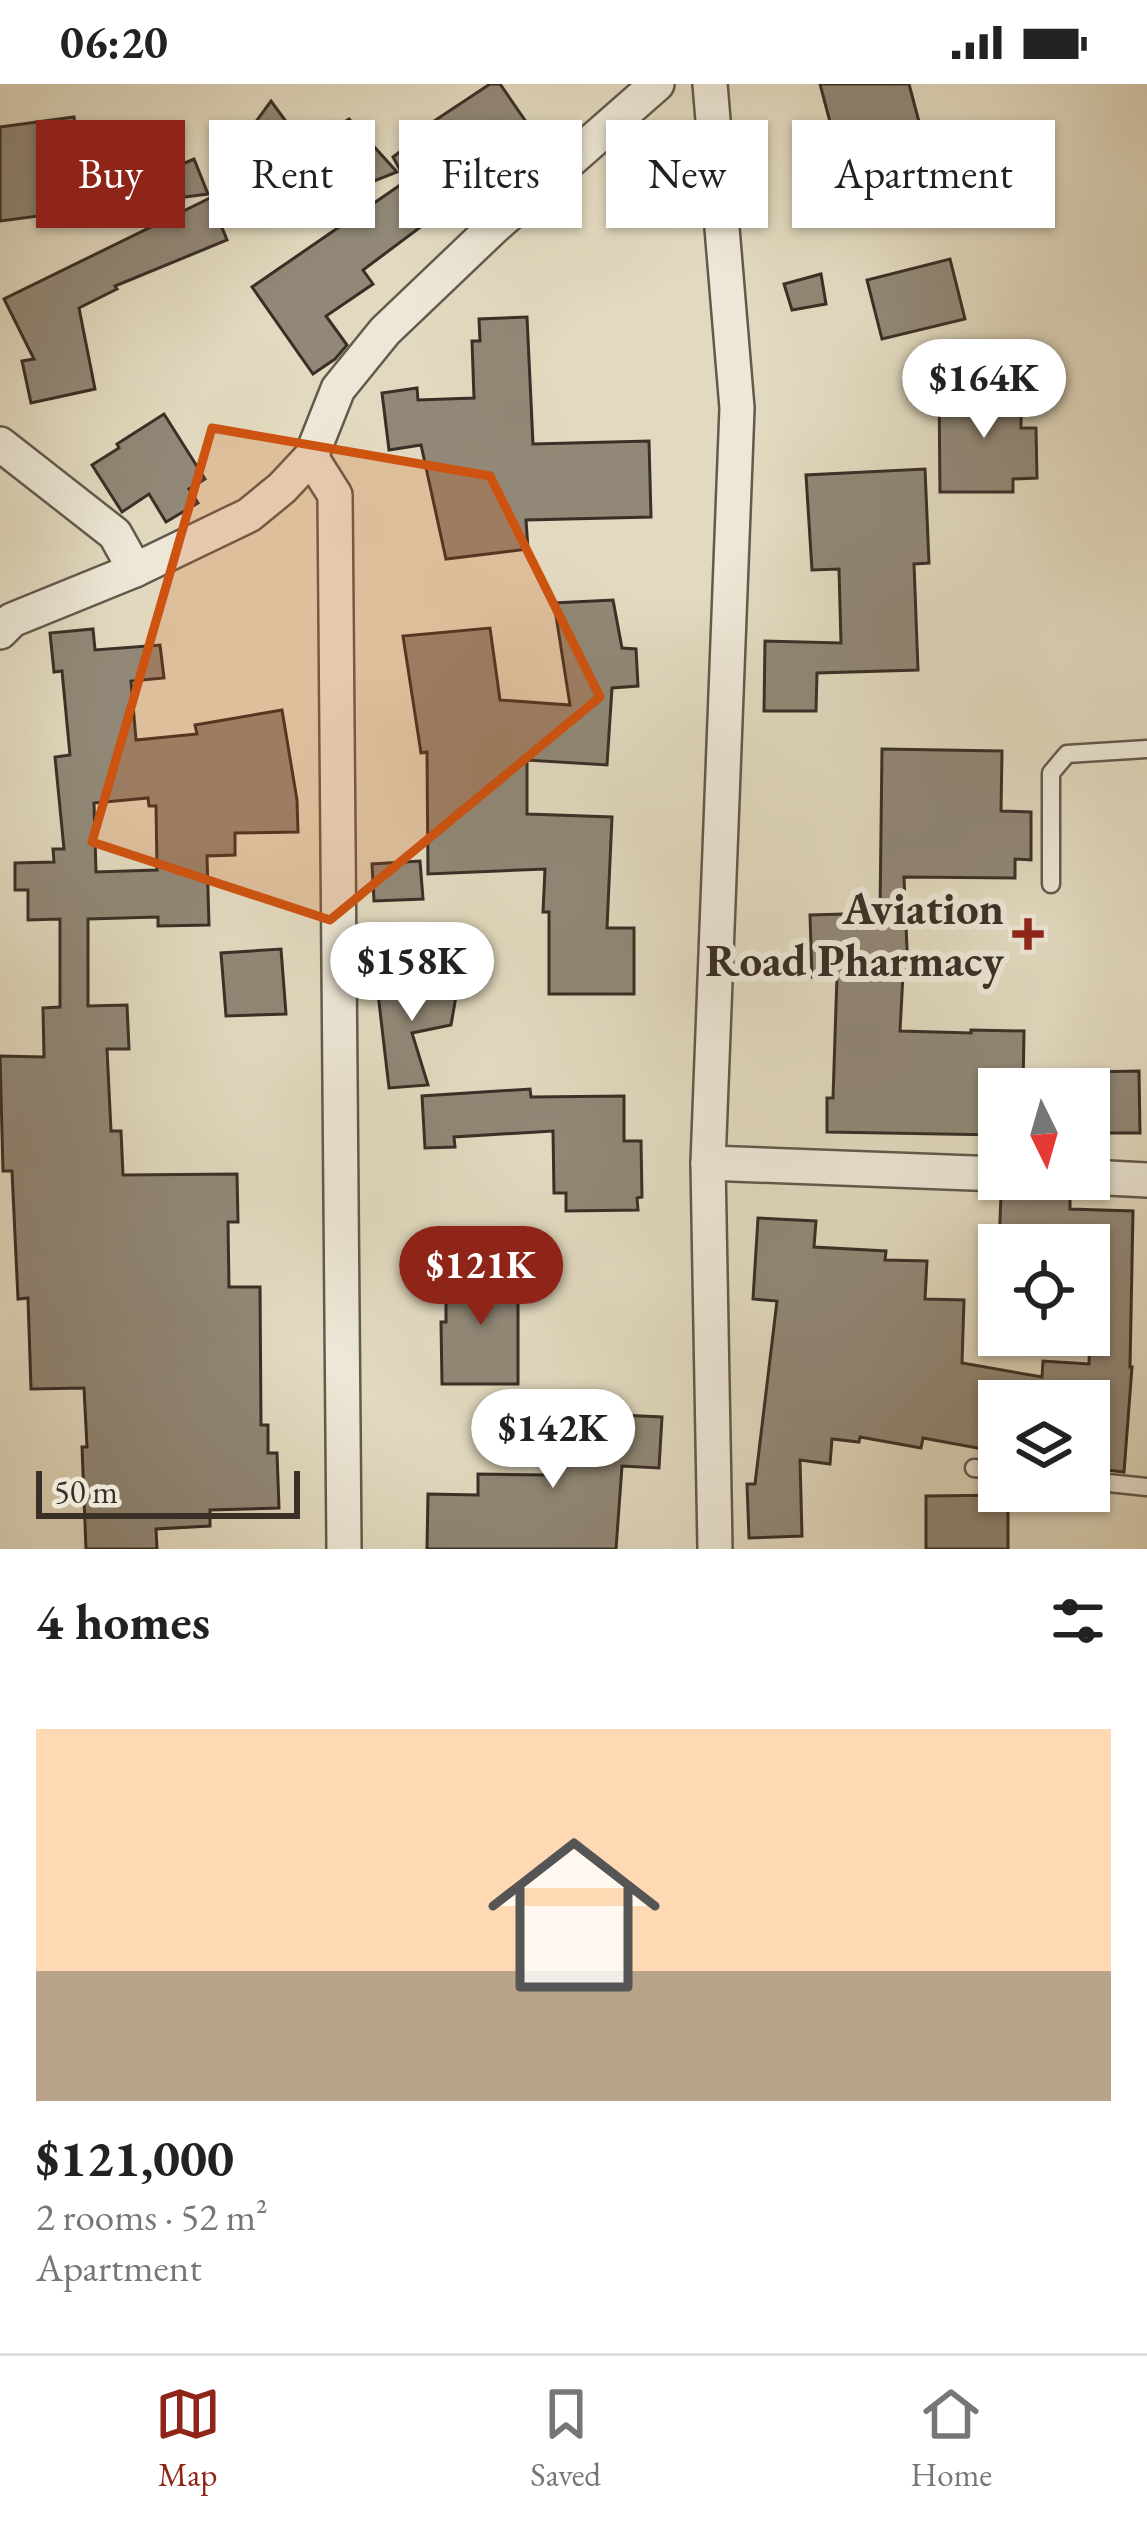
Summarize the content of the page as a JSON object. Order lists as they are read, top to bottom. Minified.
{"places":{"health":["Aviation Road Pharmacy"]},"scale_bar":"50 m","north":"bottom","page":{"status":"06:20","chip":["Buy","Rent","Filters","New","Apartment"],"price":["$164K","$158K","$121K","$142K"],"scale":"50 m","heading":"4 homes","list":[{"name":"$121,000","note":"2 rooms · 52 m² · Apartment"}],"tabs":["Map","Saved","Home"]}}
